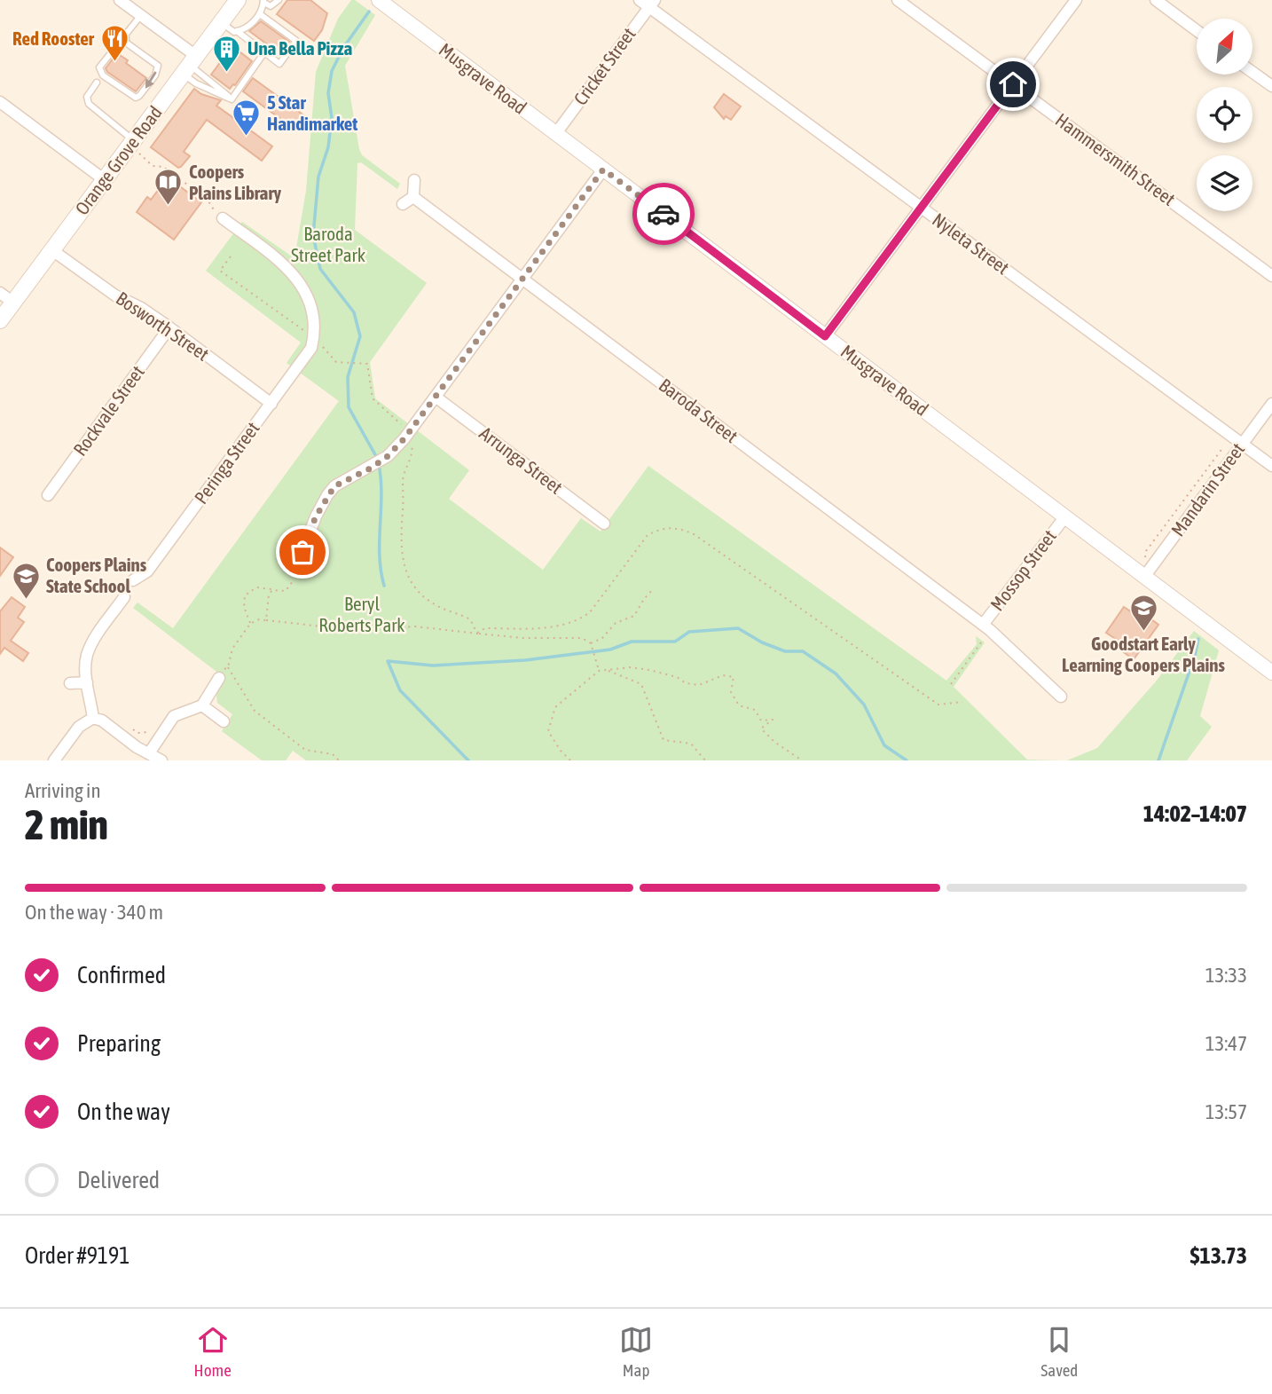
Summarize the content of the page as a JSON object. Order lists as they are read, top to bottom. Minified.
{"streets":{"main road":["Orange Grove Road"],"street":["Cricket Street","Musgrave Road","Hammersmith Street","Nyleta Street","Bosworth Street","Rockvale Street","Baroda Street","Arrunga Street","Peringa Street","Mandarin Street","Mossop Street"]},"crossings":[["Cricket Street","Musgrave Road"],["Cricket Street","Nyleta Street"],["Musgrave Road","Mandarin Street"],["Musgrave Road","Mossop Street"],["Orange Grove Road","Bosworth Street"],["Nyleta Street","Mandarin Street"],["Bosworth Street","Rockvale Street"],["Bosworth Street","Peringa Street"],["Baroda Street","Mossop Street"]],"parks":["Baroda Street Park","Beryl Roberts Park"],"places":{"restaurant":["Red Rooster"],"building":["Una Bella Pizza"],"supermarket":["5 Star Handimarket"],"library":["Coopers Plains Library"],"school or university":["Coopers Plains State School","Goodstart Early Learning Coopers Plains"]},"north":"top right","page":{"heading":["2 min","Arriving in","14:02–14:07"],"panel":["Order #9191","$13.73"],"bar":"On the way · 340 m","list":[["Confirmed","13:33"],["Preparing","13:47"],["On the way","13:57"],"Delivered"],"tabs":["Home","Map","Saved"]}}
